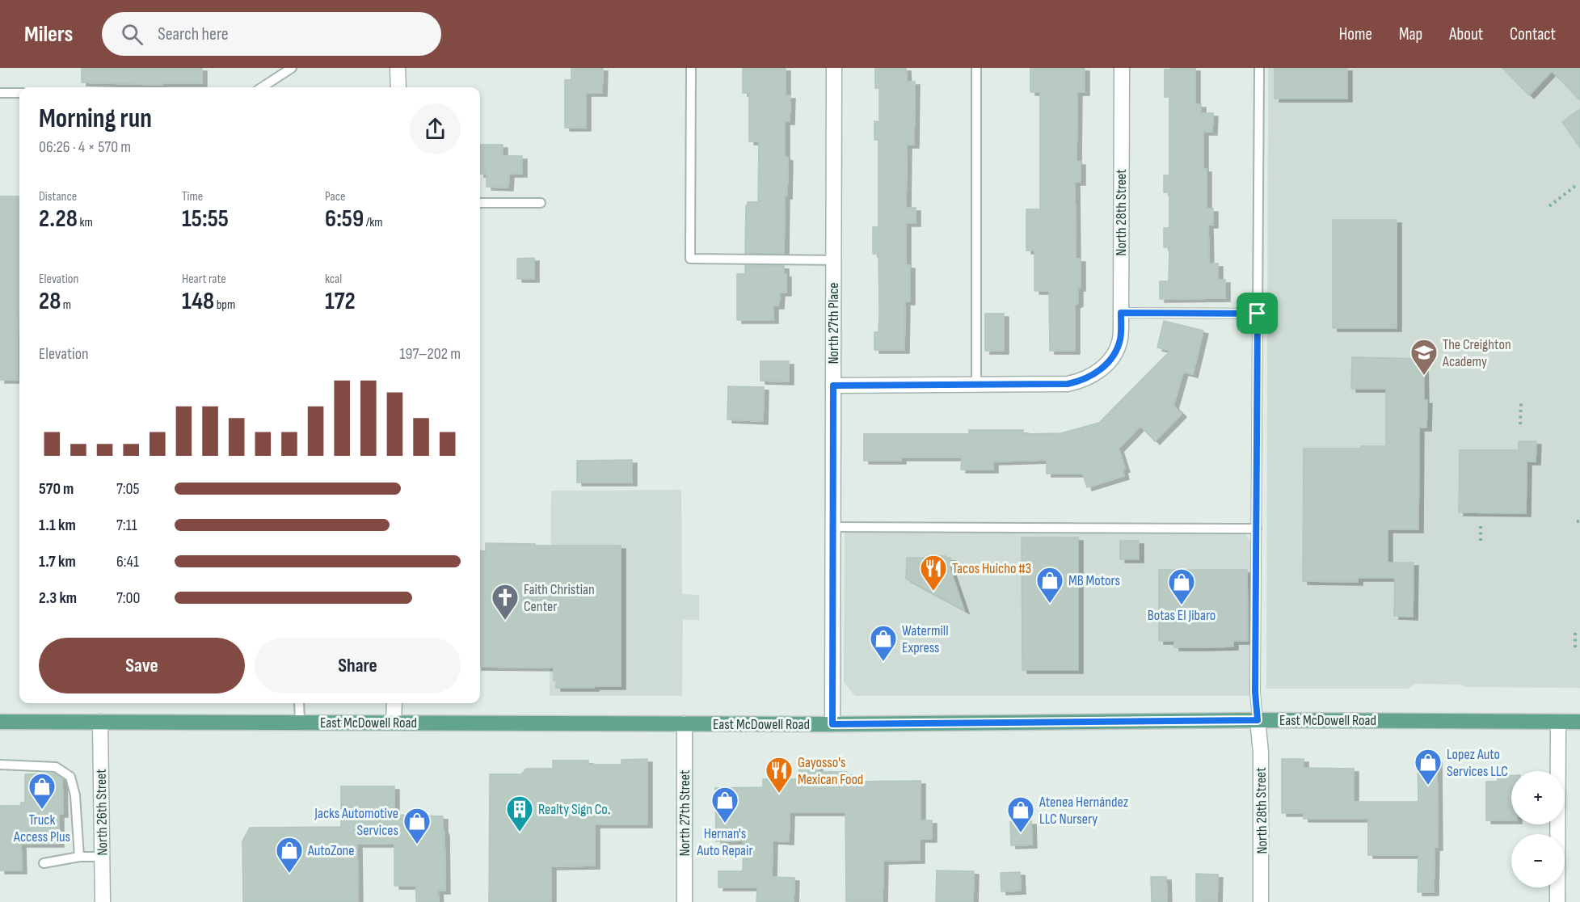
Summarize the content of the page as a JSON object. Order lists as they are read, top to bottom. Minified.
{"streets":{"main road":["East McDowell Road"],"street":["North 28th Street","North 27th Place","North 26th Street","North 27th Street"]},"crossings":[["North 28th Street","East McDowell Road"],["North 27th Place","East McDowell Road"],["East McDowell Road","North 26th Street"],["East McDowell Road","North 27th Street"]],"places":{"school or university":["The Creighton Academy"],"restaurant":["Tacos Huicho #3","Gayosso's Mexican Food"],"shop":["MB Motors","Botas El Jibaro","Watermill Express","Lopez Auto Services LLC","Truck Access Plus","Hernan's Auto Repair","Atenea Hernández LLC Nursery","Jacks Automotive Services","AutoZone"],"church":["Faith Christian Center"],"building":["Realty Sign Co."]},"page":{"header":"Milers","search":"Search here","nav":["Home","Map","About","Contact"],"heading":["Morning run","06:26 · 4 × 570 m"],"stats":[["Distance","2.28 km"],["Time","15:55"],["Pace","6:59 /km"],["Elevation","28 m"],["Heart rate","148 bpm"],["kcal","172"]],"chart":["Elevation","197–202 m"],"list":[{"name":"570 m","note":"7:05"},{"name":"1.1 km","note":"7:11"},{"name":"1.7 km","note":"6:41"},{"name":"2.3 km","note":"7:00"}],"buttons":["Save","Share"],"map_buttons":["+","−"]}}
